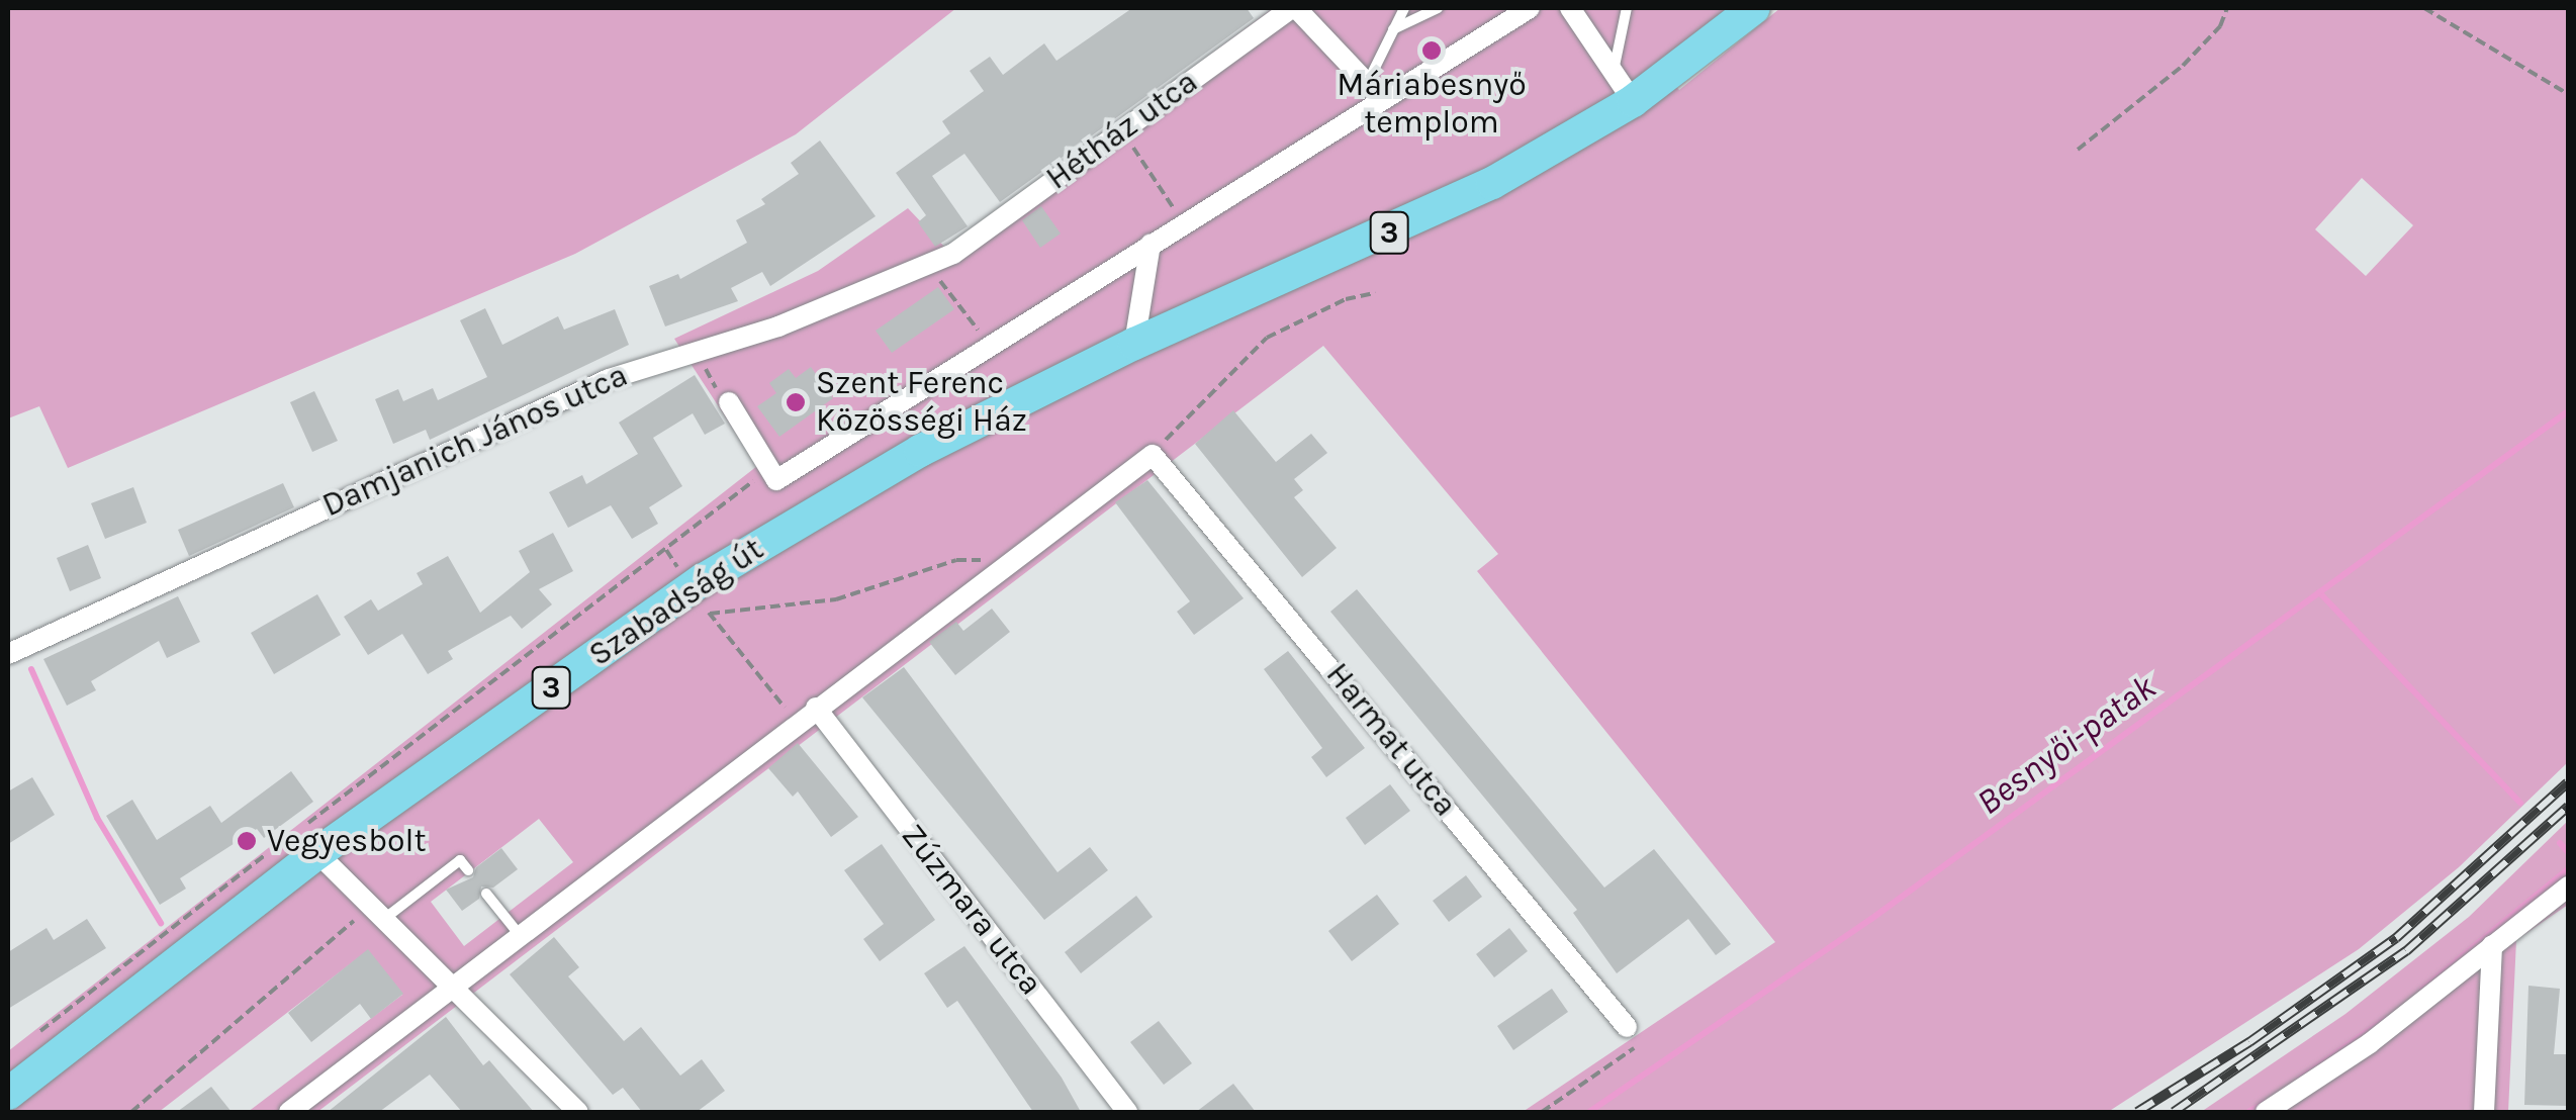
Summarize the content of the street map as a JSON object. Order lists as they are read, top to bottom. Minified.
{"streets":{"main road":["3","Szabadság út"],"street":["Hétház utca","Damjanich János utca","Harmat utca","Zúzmara utca"]},"crossings":[["Hétház utca","Damjanich János utca"]],"water":["Besnyői-patak"],"places":["Máriabesnyő templom","Szent Ferenc Közösségi Ház","Vegyesbolt"]}
